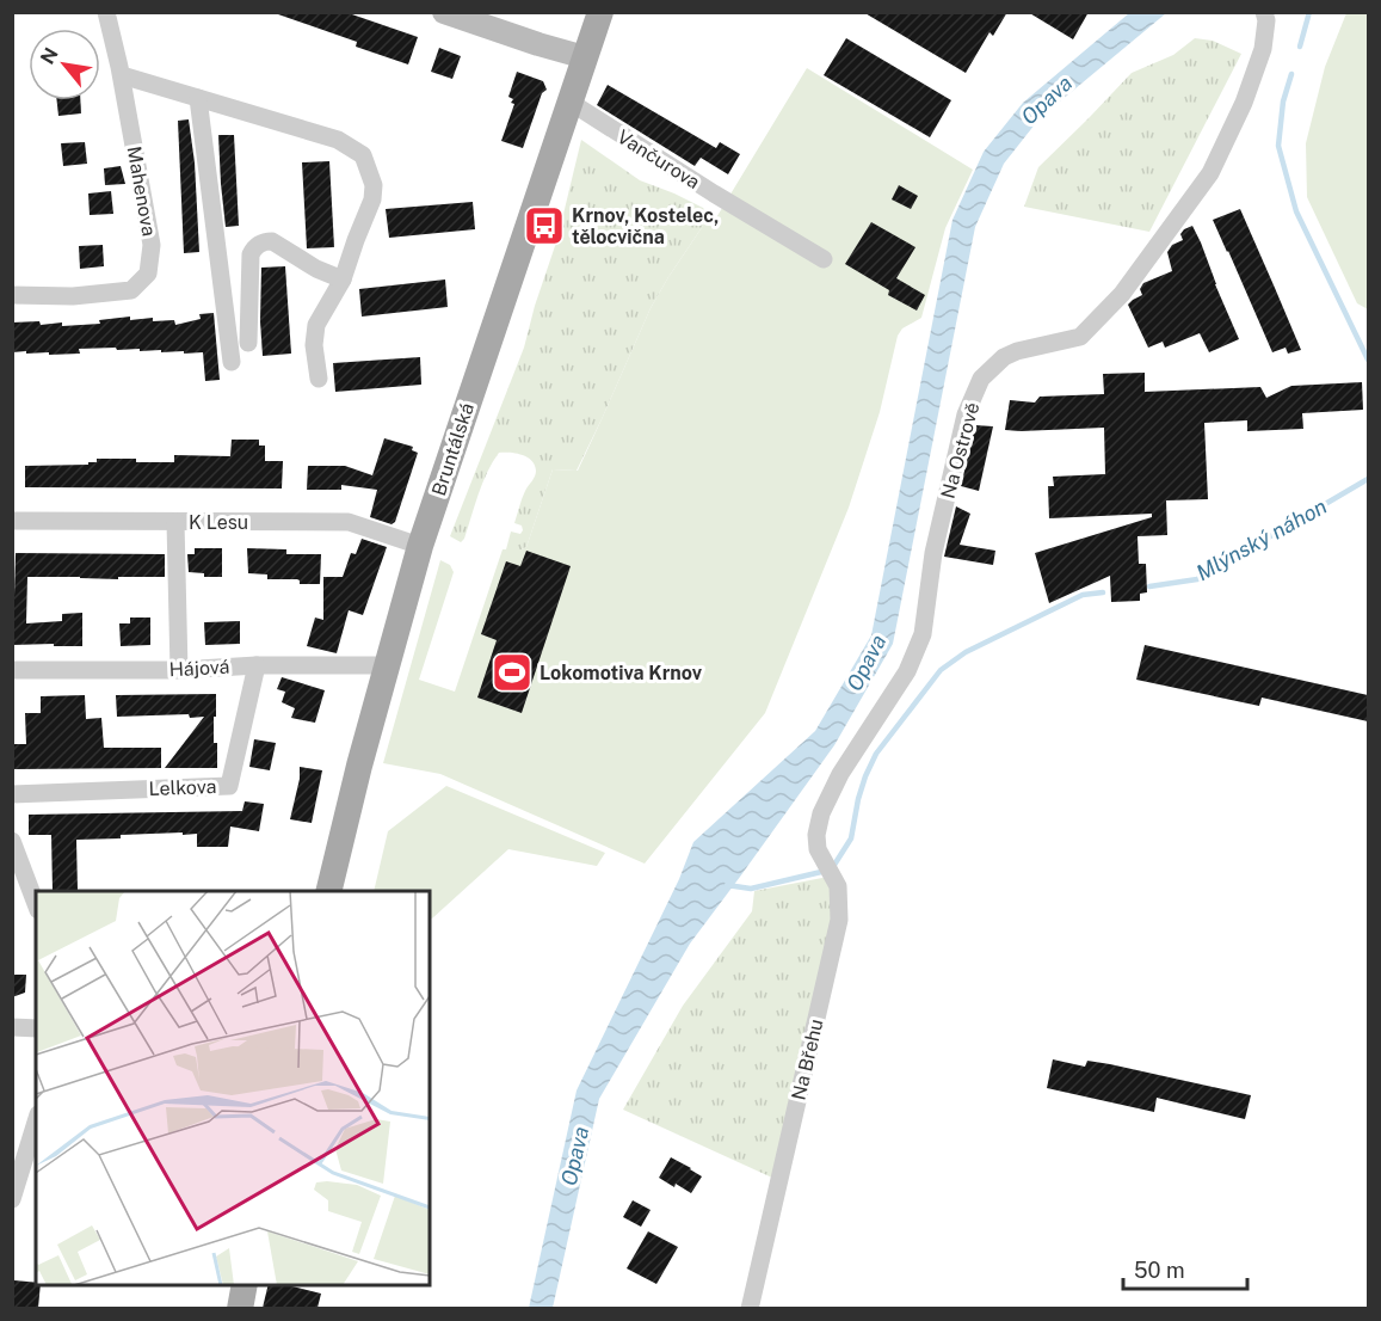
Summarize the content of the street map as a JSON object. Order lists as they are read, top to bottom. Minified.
{"streets":{"main road":["Bruntálská"],"street":["Vančurova","Mahenova","Na Ostrově","K Lesu","Hájová","Lelkova","Na Břehu"]},"crossings":[["Vančurova","Bruntálská"],["Bruntálská","K Lesu"],["Bruntálská","Hájová"],["Na Ostrově","Na Břehu"],["Hájová","Lelkova"]],"water":["Opava","Mlýnský náhon"],"places":{"bus stop":["Krnov, Kostelec, tělocvična"],"sports":["Lokomotiva Krnov"]},"scale_bar":"50 m","north":"top left"}
